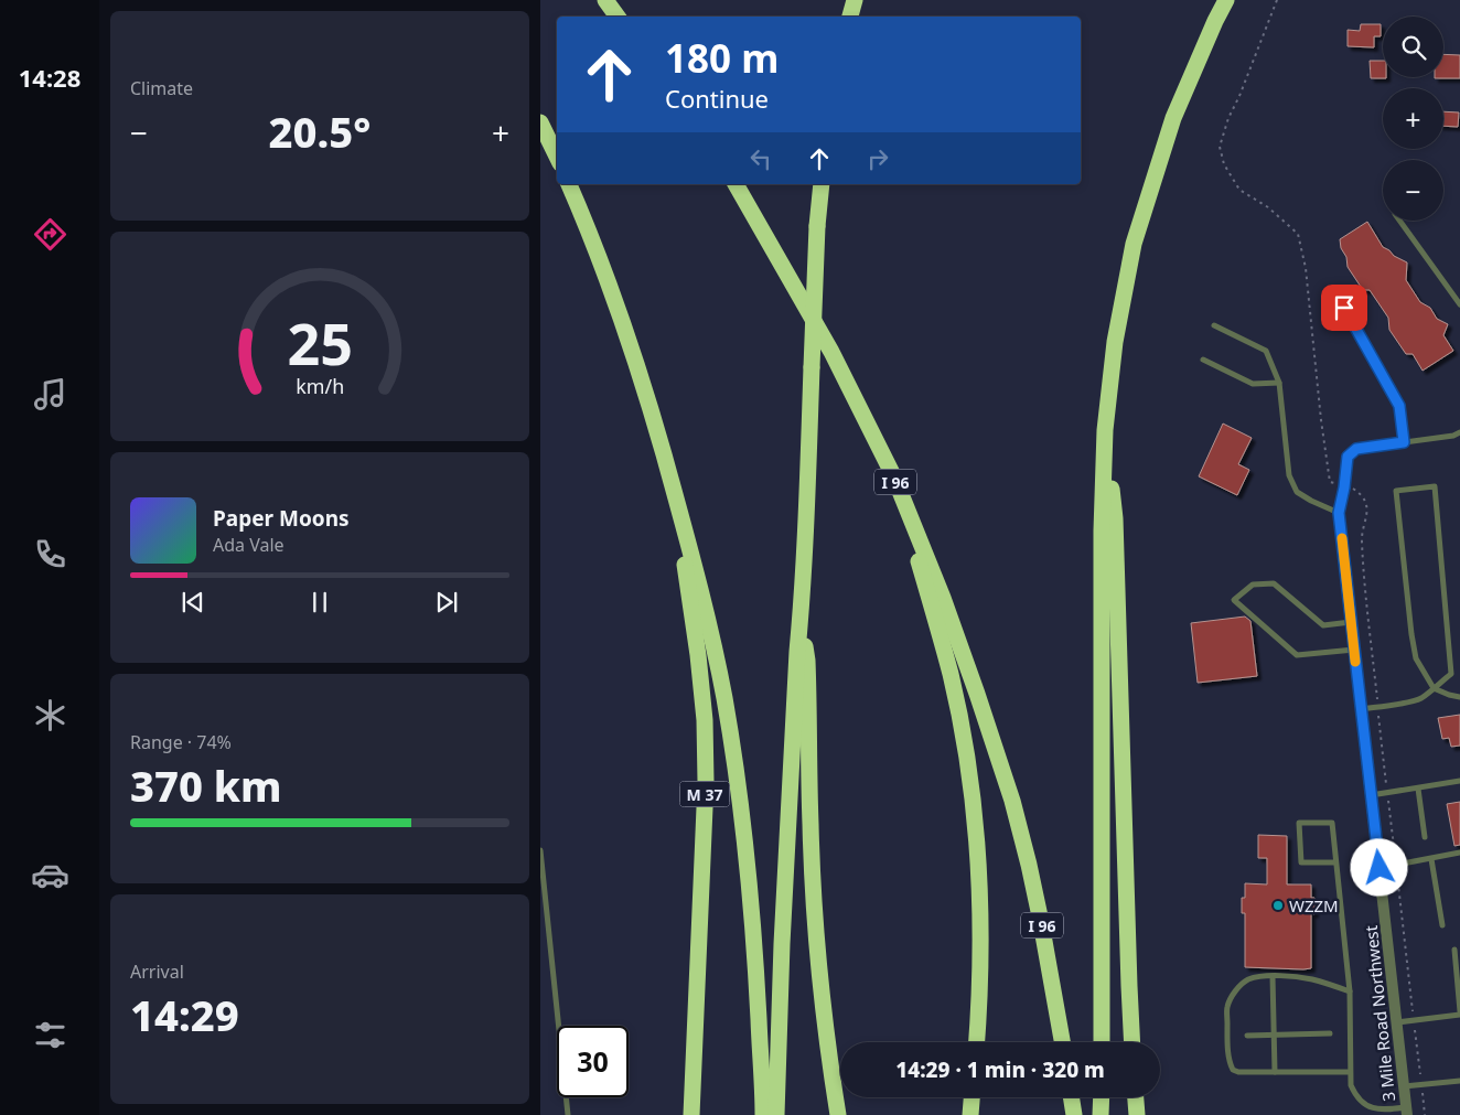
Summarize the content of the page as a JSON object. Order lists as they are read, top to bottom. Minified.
{"streets":{"highway":["I 96","M 37"],"street":["3 Mile Road Northwest"]},"places":["WZZM"],"page":{"tabs":"14:28","tile":["Climate",["Range · 74%","370 km"],["Arrival","14:29"]],"map_buttons":["+","−"],"turn":["180 m","Continue"],"heat":["−","20.5°","+"],"song":["Paper Moons","Ada Vale"],"limit":"30","trip":"14:29 · 1 min · 320 m","gauge":["25","km/h"]}}
